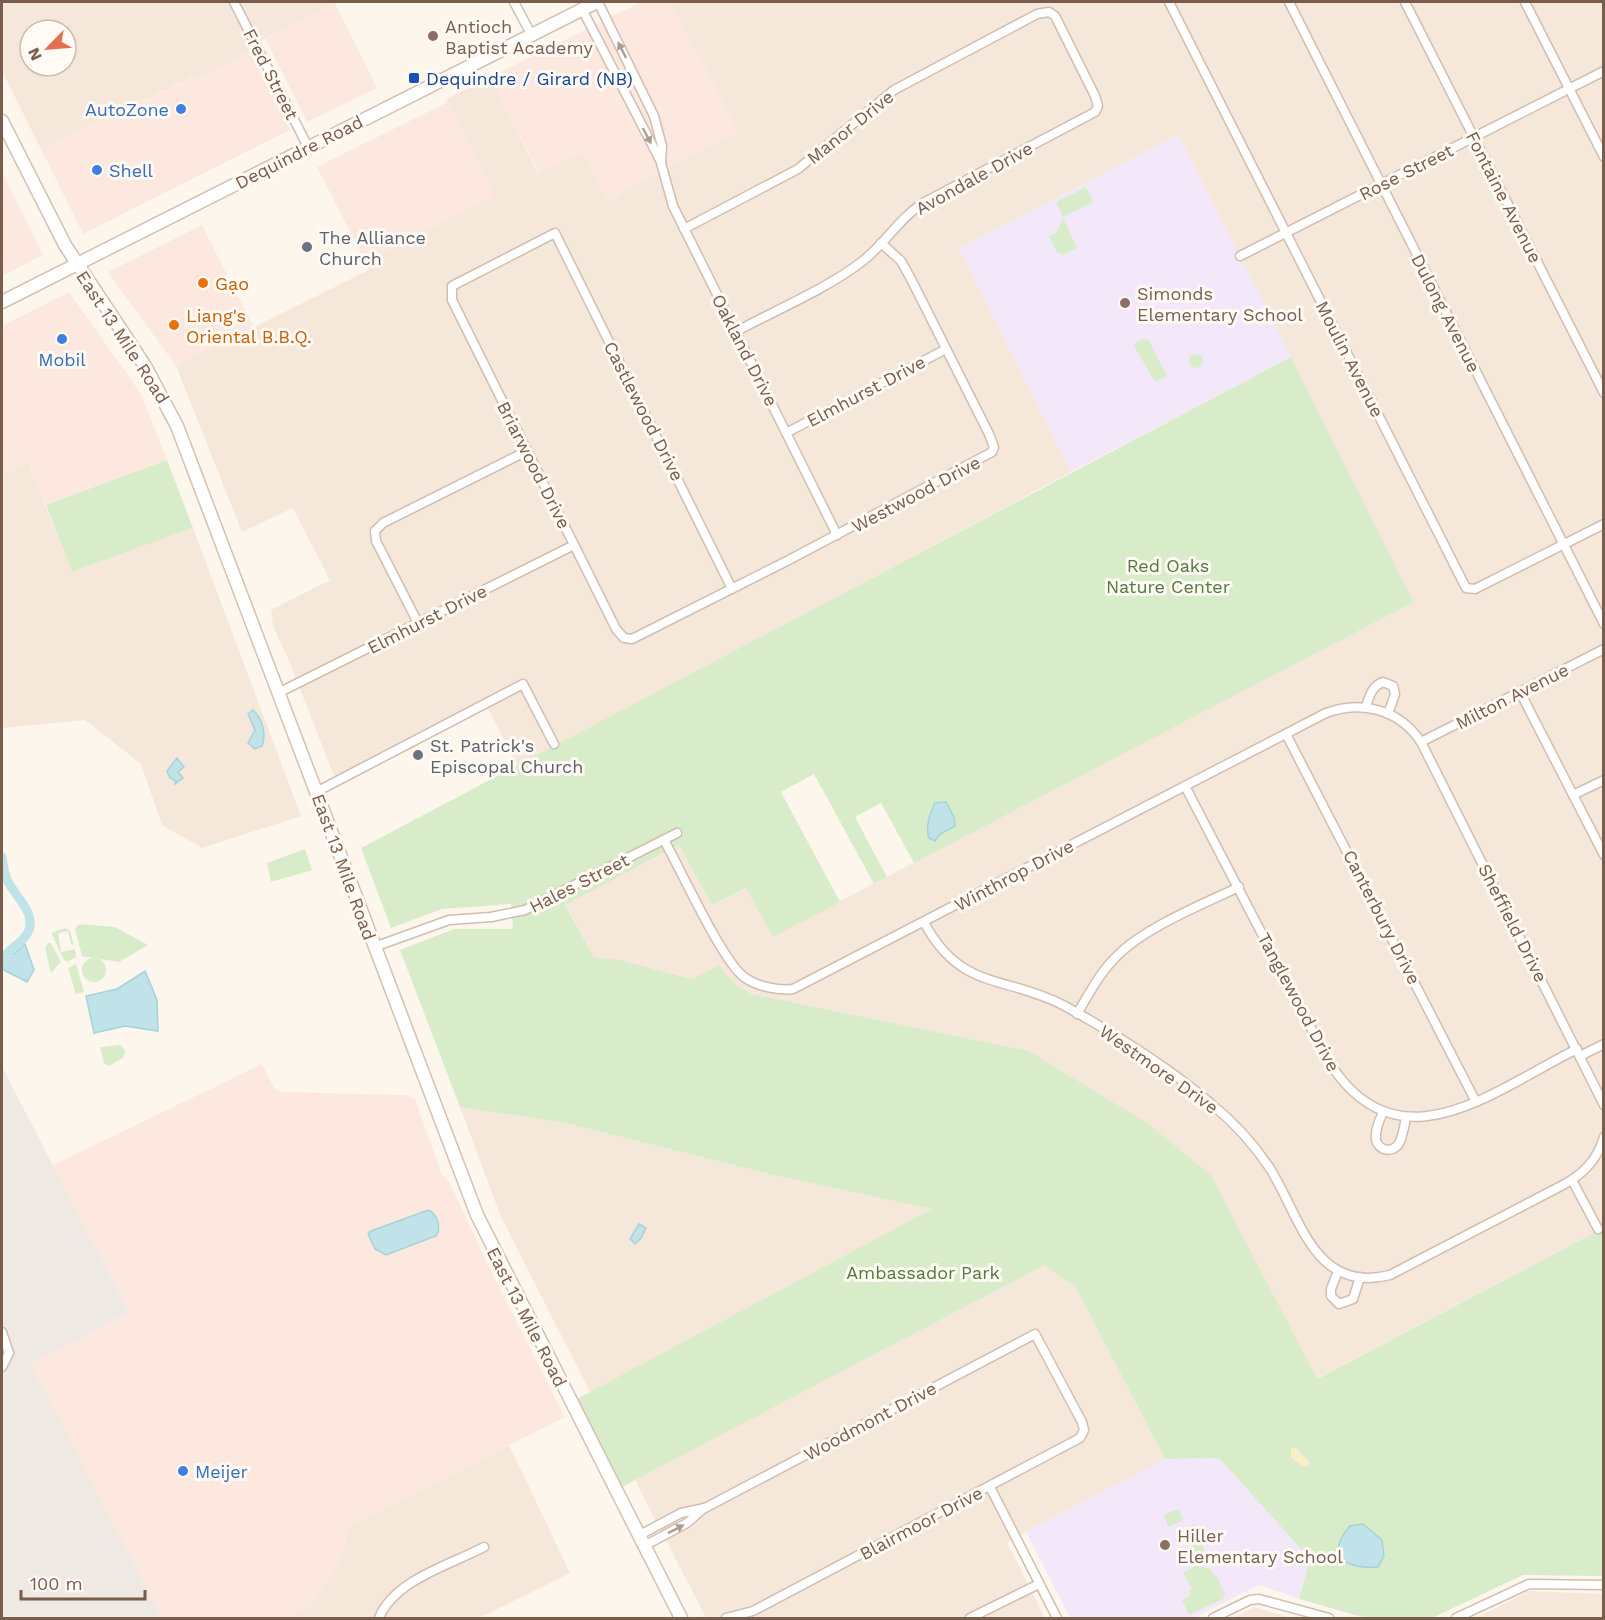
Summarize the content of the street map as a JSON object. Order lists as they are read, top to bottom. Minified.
{"streets":{"main road":["Dequindre Road","East 13 Mile Road"],"street":["Fred Street","Manor Drive","Rose Street","Avondale Drive","Fontaine Avenue","Dulong Avenue","Oakland Drive","Moulin Avenue","Elmhurst Drive","Castlewood Drive","Briarwood Drive","Westwood Drive","Milton Avenue","Winthrop Drive","Hales Street","Canterbury Drive","Sheffield Drive","Tanglewood Drive","Westmore Drive","Woodmont Drive","Blairmoor Drive"]},"crossings":[["Fred Street","Dequindre Road"],["Manor Drive","Avondale Drive"],["Manor Drive","Oakland Drive"],["Dequindre Road","East 13 Mile Road"],["Dequindre Road","Oakland Drive"],["Rose Street","Fontaine Avenue"],["Rose Street","Dulong Avenue"],["Rose Street","Moulin Avenue"],["Avondale Drive","Oakland Drive"],["Avondale Drive","Westwood Drive"],["Dulong Avenue","Moulin Avenue"],["East 13 Mile Road","Elmhurst Drive"],["East 13 Mile Road","Hales Street"],["East 13 Mile Road","Woodmont Drive"],["Oakland Drive","Elmhurst Drive"],["Oakland Drive","Westwood Drive"],["Elmhurst Drive","Briarwood Drive"],["Elmhurst Drive","Westwood Drive"],["Castlewood Drive","Briarwood Drive"],["Castlewood Drive","Westwood Drive"],["Briarwood Drive","Westwood Drive"],["Milton Avenue","Winthrop Drive"],["Milton Avenue","Sheffield Drive"],["Winthrop Drive","Hales Street"],["Winthrop Drive","Canterbury Drive"],["Winthrop Drive","Sheffield Drive"],["Winthrop Drive","Tanglewood Drive"],["Winthrop Drive","Westmore Drive"],["Canterbury Drive","Tanglewood Drive"],["Sheffield Drive","Tanglewood Drive"],["Woodmont Drive","Blairmoor Drive"]],"parks":["Red Oaks Nature Center","Ambassador Park"],"places":{"other":["Antioch Baptist Academy","AutoZone","Shell","The Alliance Church","Gạo","Simonds Elementary School","Liang's Oriental B.B.Q.","Mobil","St. Patrick's Episcopal Church","Meijer","Hiller Elementary School"],"transit":["Dequindre / Girard (NB)"]},"scale_bar":"100 m","north":"bottom left"}
